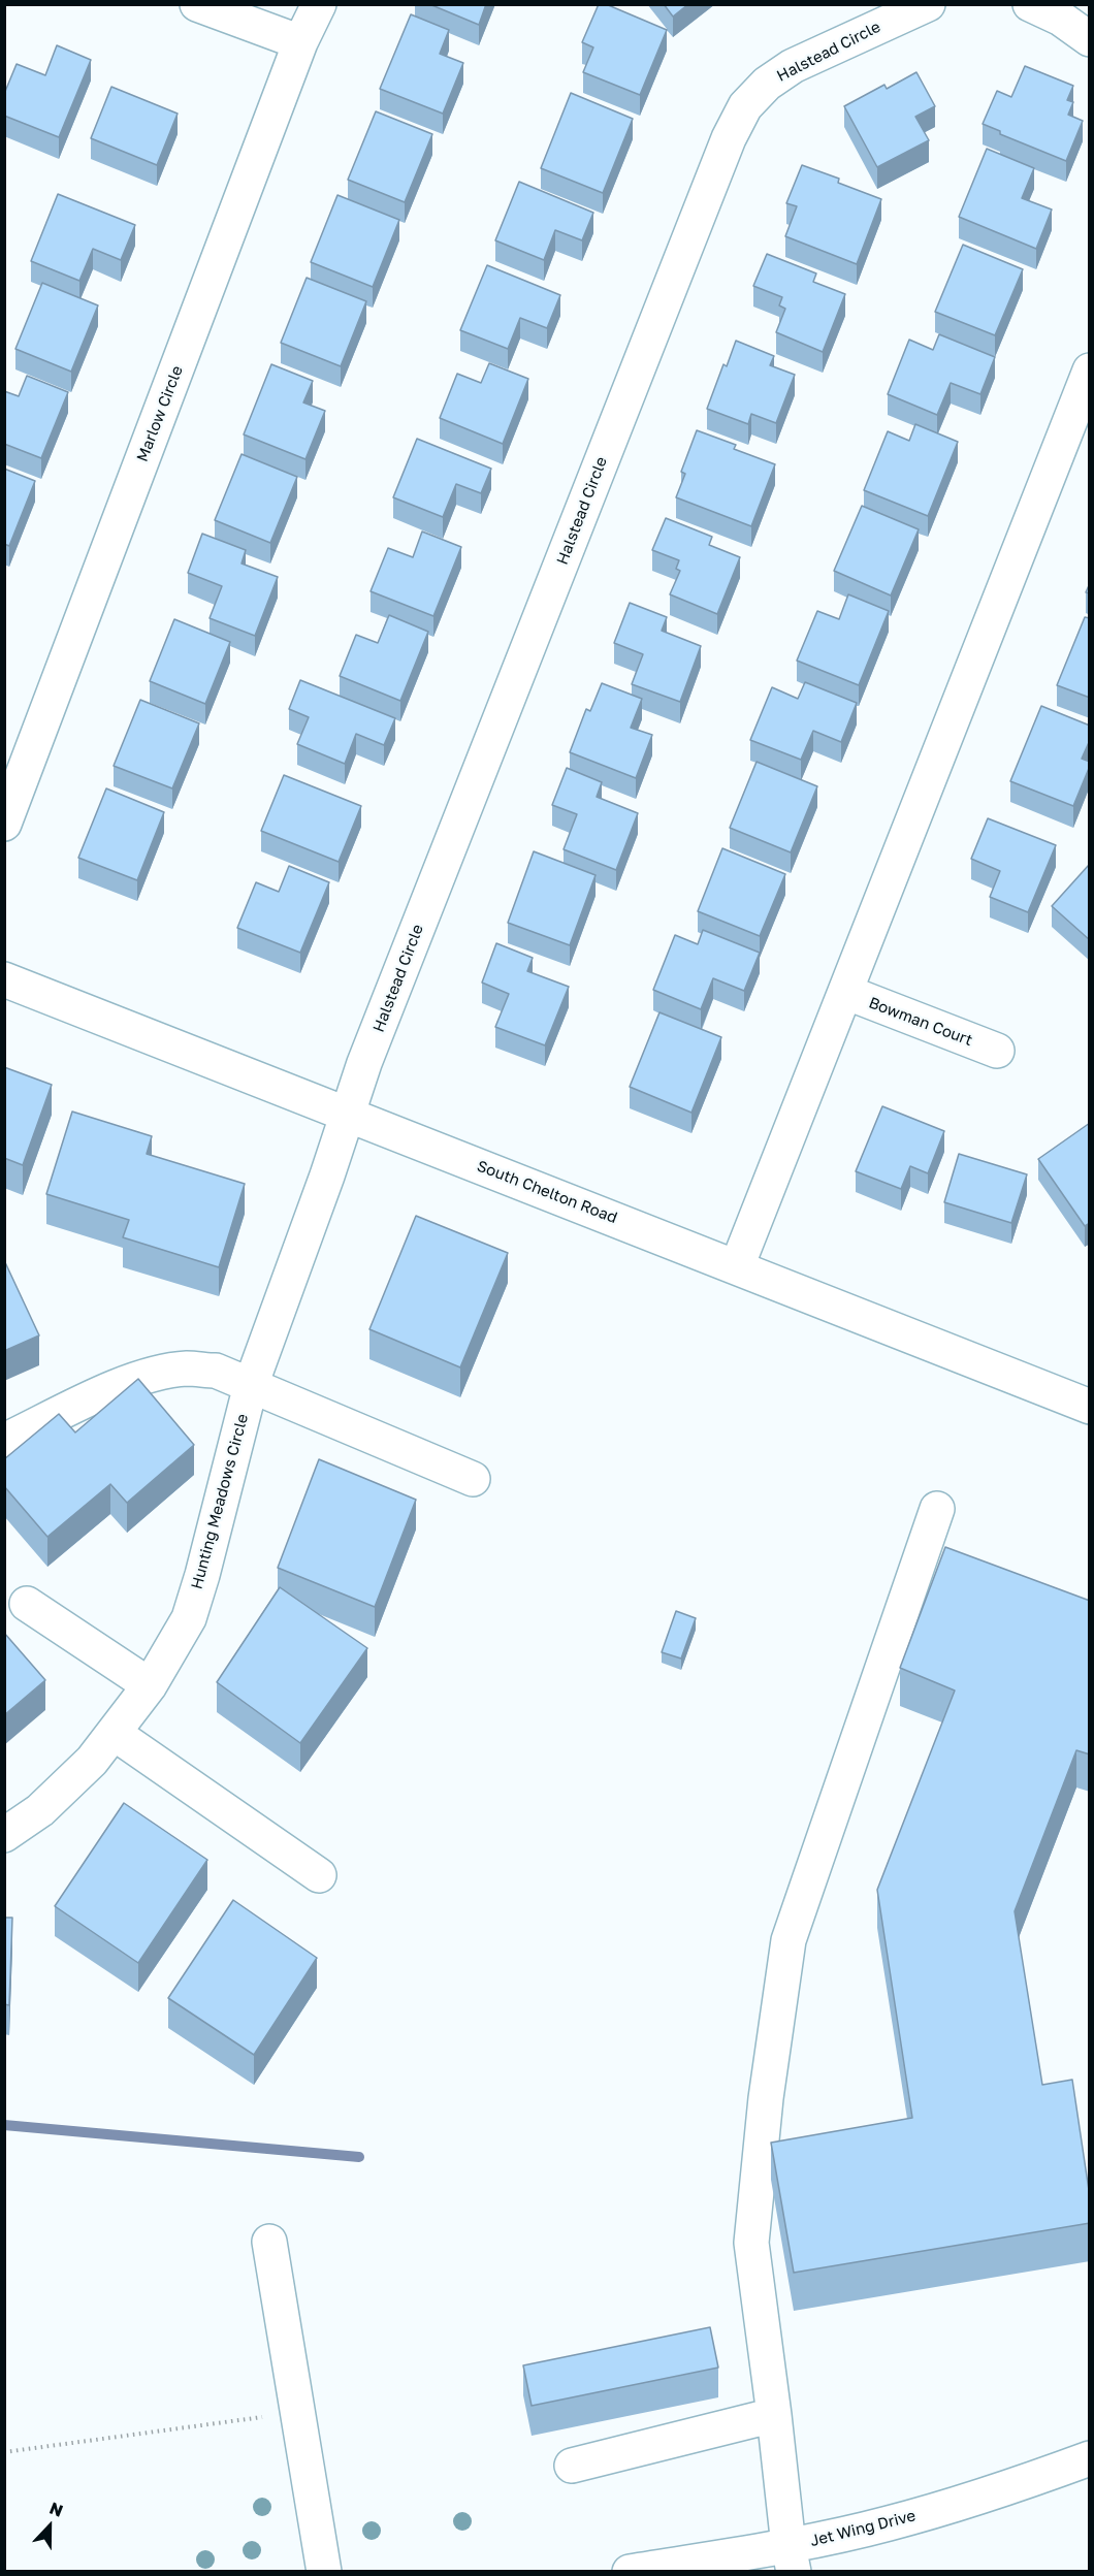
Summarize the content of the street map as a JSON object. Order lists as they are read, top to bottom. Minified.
{"streets":{"street":["Halstead Circle","Marlow Circle","Bowman Court","South Chelton Road","Hunting Meadows Circle","Jet Wing Drive"]},"crossings":[["Halstead Circle","South Chelton Road"],["Halstead Circle","Hunting Meadows Circle"],["South Chelton Road","Hunting Meadows Circle"]],"north":"top"}
